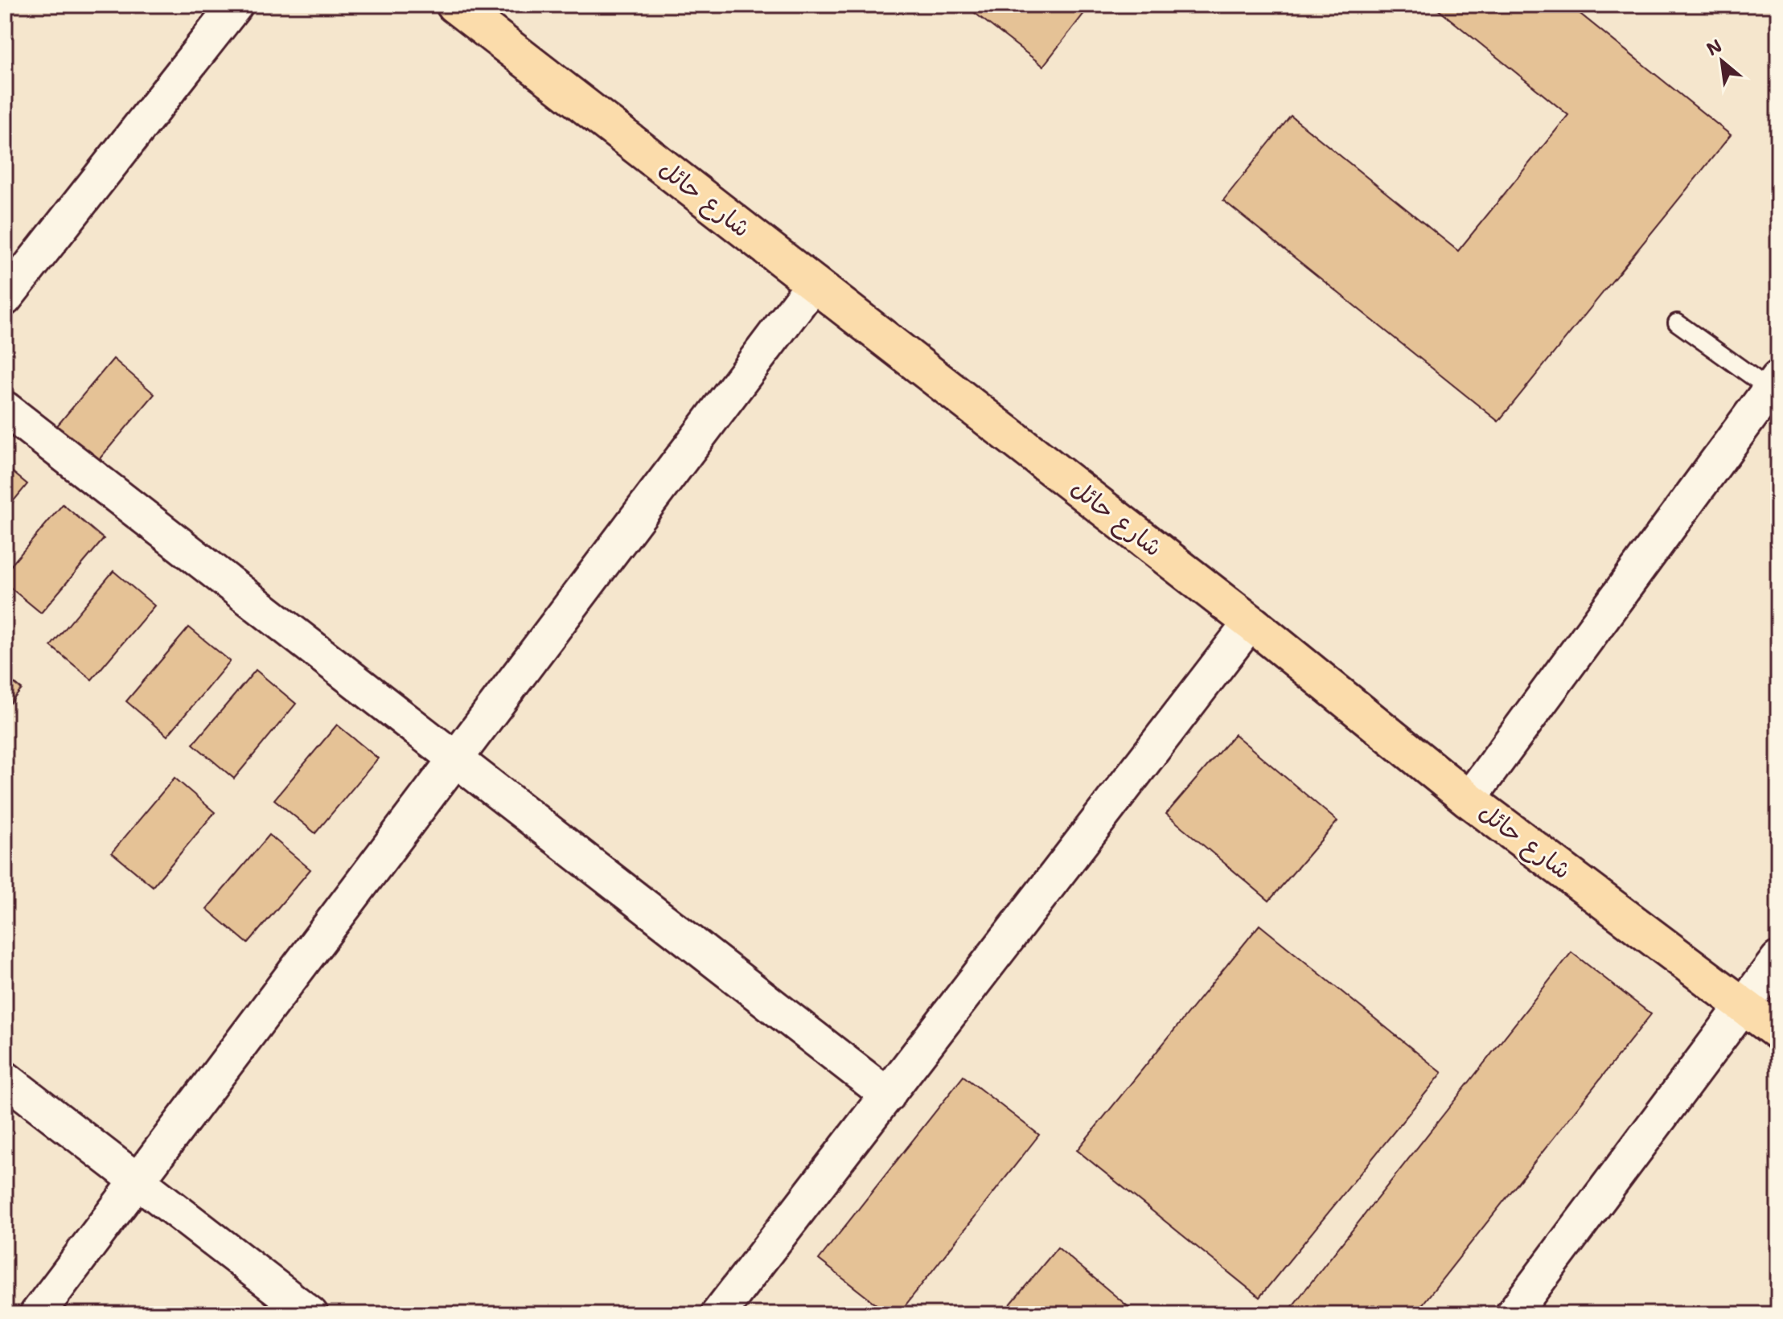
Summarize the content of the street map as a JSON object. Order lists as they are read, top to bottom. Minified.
{"streets":{"main road":["شارع حائل"]},"north":"top left"}
